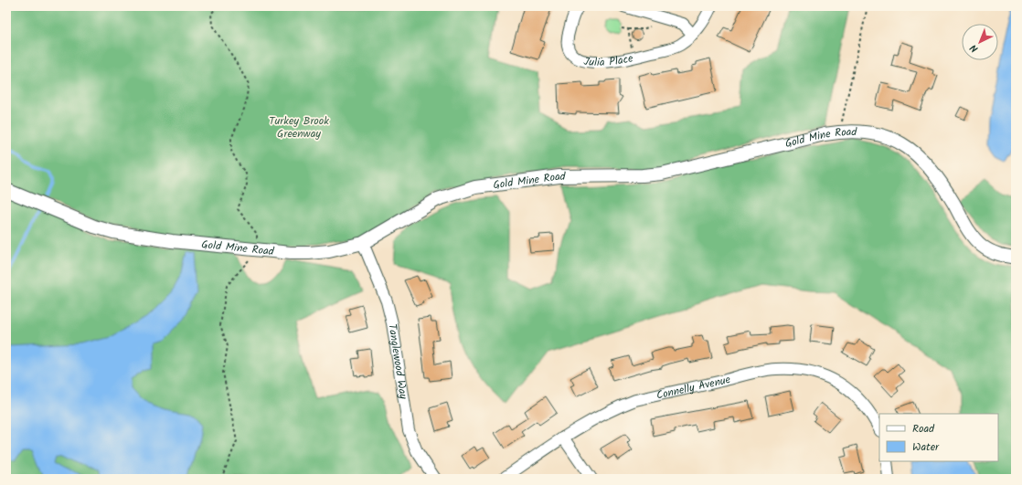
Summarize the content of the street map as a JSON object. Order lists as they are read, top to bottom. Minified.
{"streets":{"street":["Julia Place","Gold Mine Road","Tanglewood Way","Connelly Avenue"]},"crossings":[["Gold Mine Road","Tanglewood Way"]],"parks":["Turkey Brook Greenway"],"legend":["Road","Water"],"north":"bottom left"}
